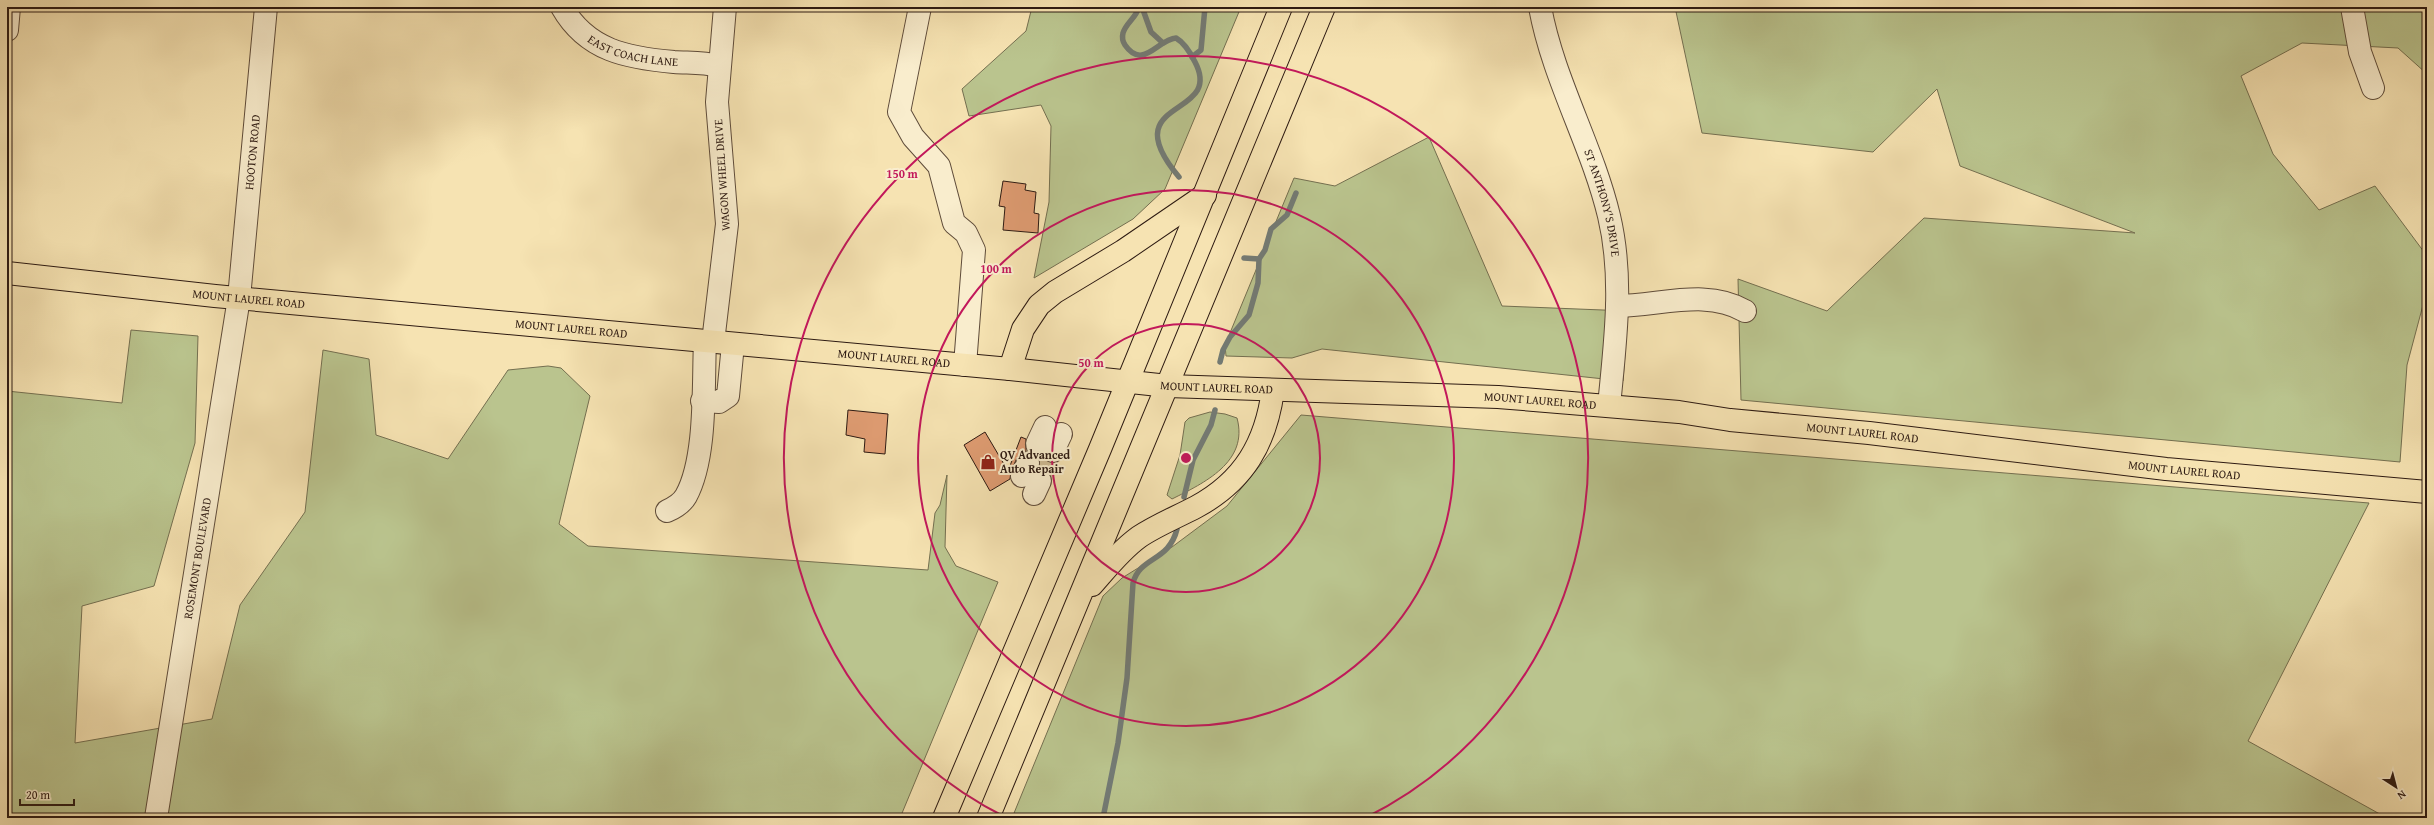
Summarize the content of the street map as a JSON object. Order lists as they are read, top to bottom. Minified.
{"streets":{"main road":["MOUNT LAUREL ROAD"],"street":["EAST COACH LANE","HOOTON ROAD","WAGON WHEEL DRIVE","ST ANTHONY'S DRIVE","ROSEMONT BOULEVARD"]},"crossings":[["EAST COACH LANE","WAGON WHEEL DRIVE"],["HOOTON ROAD","MOUNT LAUREL ROAD"],["HOOTON ROAD","ROSEMONT BOULEVARD"],["WAGON WHEEL DRIVE","MOUNT LAUREL ROAD"],["ST ANTHONY'S DRIVE","MOUNT LAUREL ROAD"],["MOUNT LAUREL ROAD","ROSEMONT BOULEVARD"]],"places":{"shop":["QV Advanced Auto Repair"]},"scale_bar":"20 m","north":"bottom right","rings":["150 m","100 m","50 m"]}
